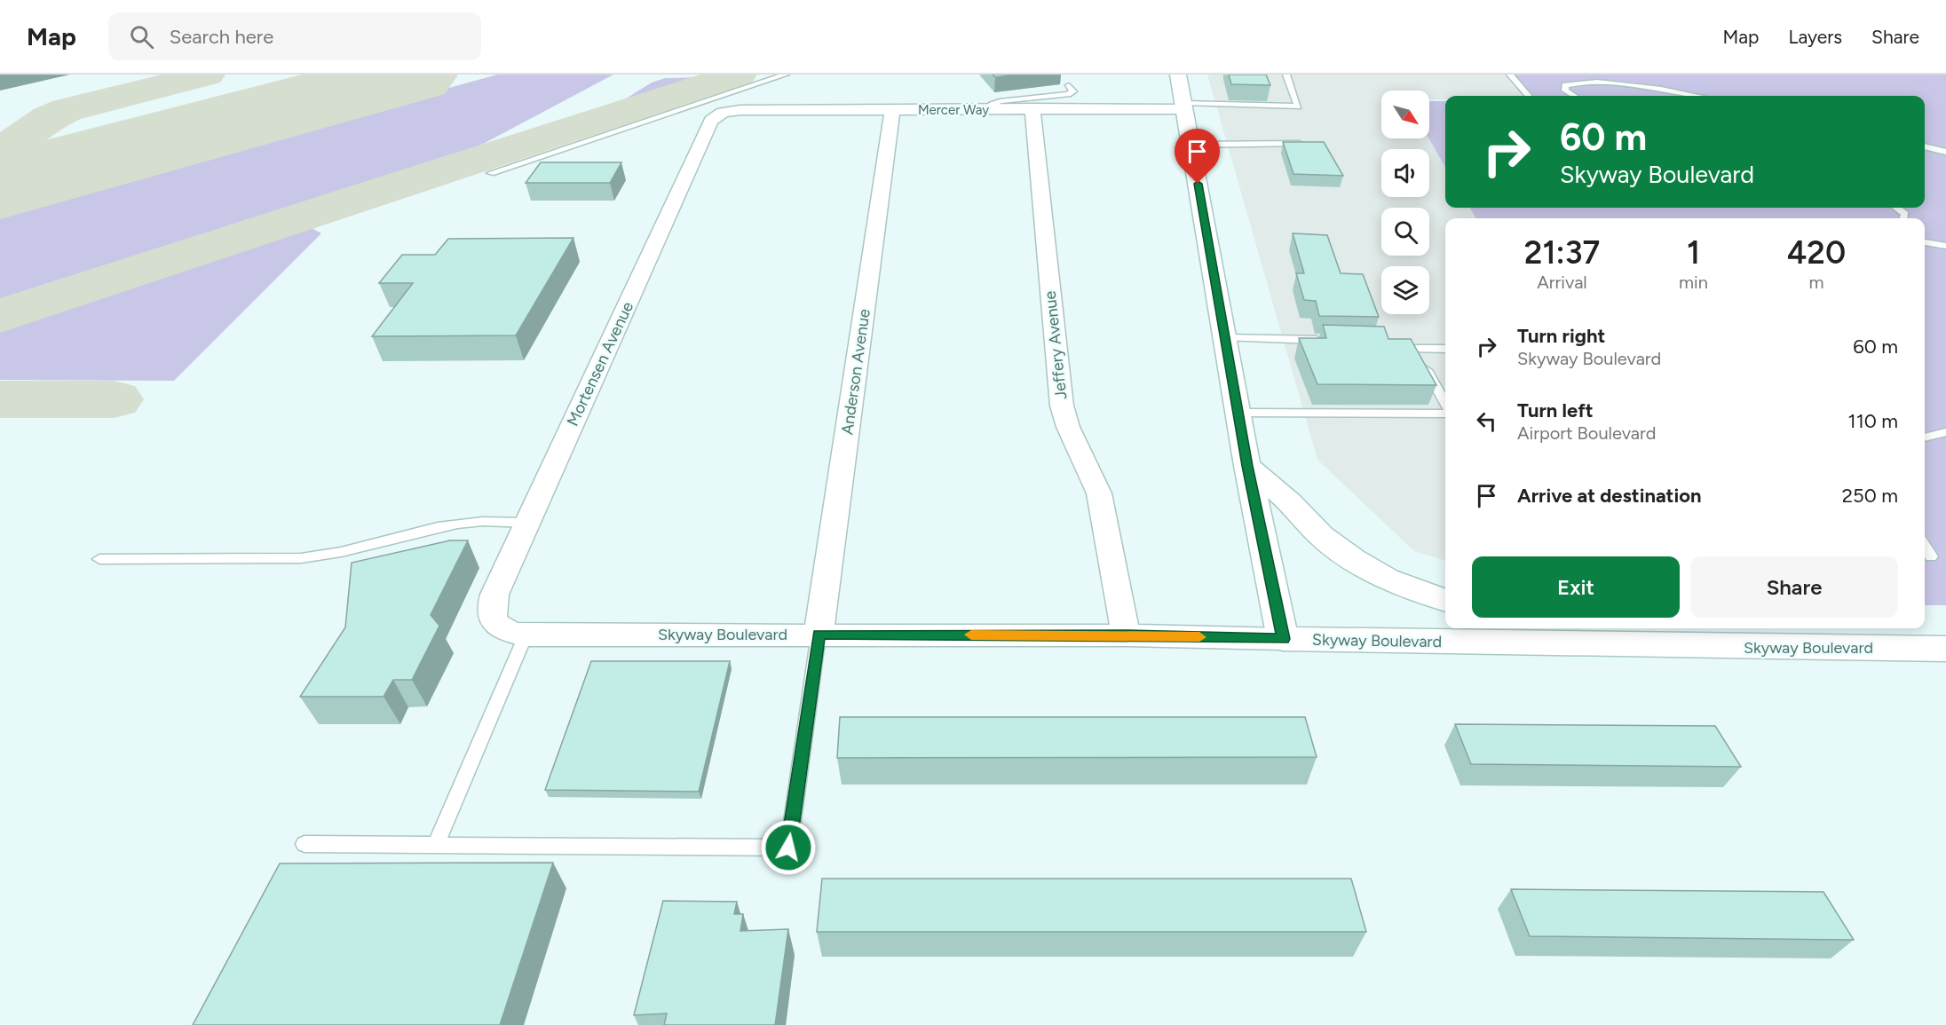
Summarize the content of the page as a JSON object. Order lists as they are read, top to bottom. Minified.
{"streets":{"main road":["Skyway Boulevard"],"street":["Mercer Way","Jeffery Avenue","Mortensen Avenue","Anderson Avenue"]},"crossings":[["Mercer Way","Jeffery Avenue"],["Mercer Way","Mortensen Avenue"],["Mercer Way","Anderson Avenue"],["Jeffery Avenue","Skyway Boulevard"],["Mortensen Avenue","Skyway Boulevard"],["Anderson Avenue","Skyway Boulevard"]],"north":"bottom right","page":{"header":"Map","search":"Search here","nav":["Map","Layers","Share"],"turn":["60 m","Skyway Boulevard"],"eta":["21:37","Arrival","1","min","420","m"],"list":[{"name":"Turn right","note":"Skyway Boulevard","value":"60 m"},{"name":"Turn left","note":"Airport Boulevard","value":"110 m"},{"name":"Arrive at destination","value":"250 m"}],"buttons":["Exit","Share"]}}
